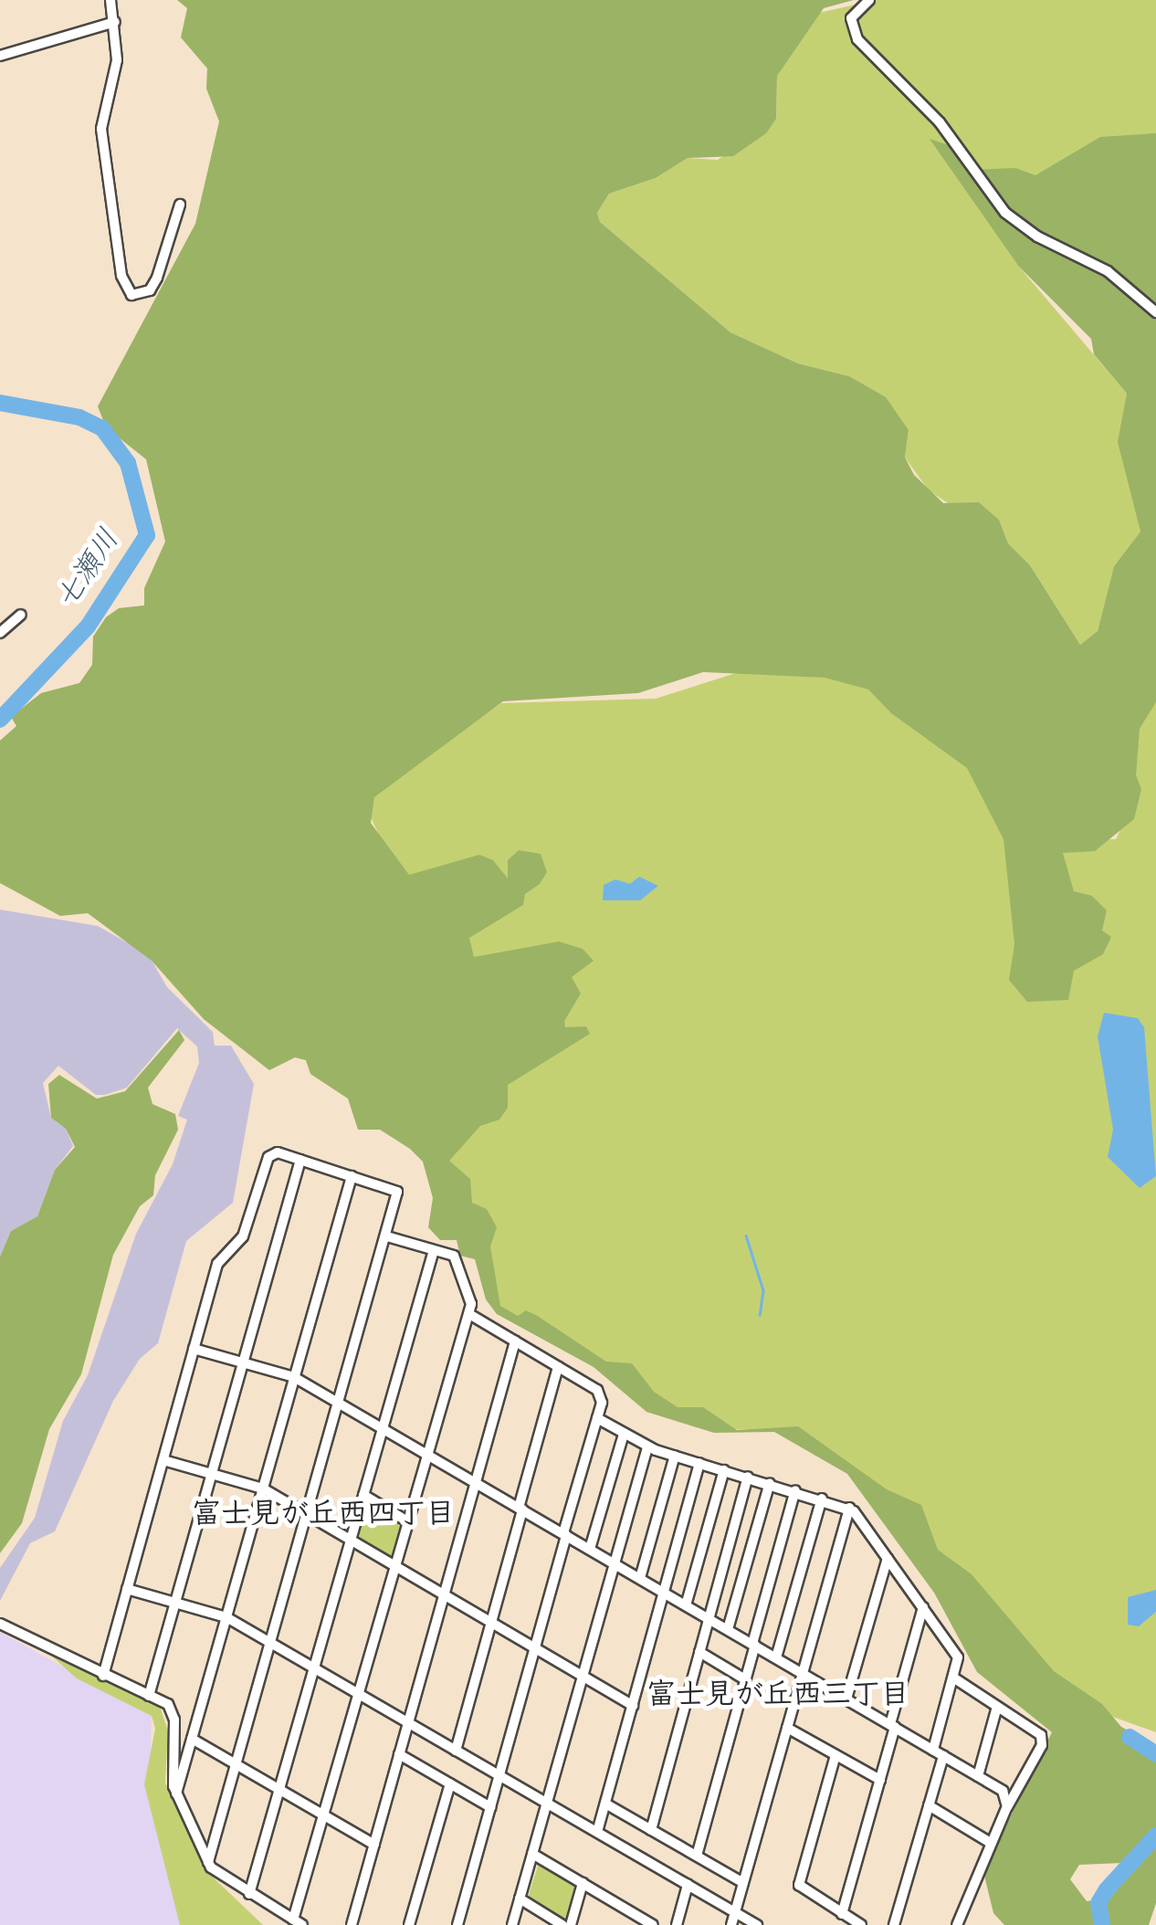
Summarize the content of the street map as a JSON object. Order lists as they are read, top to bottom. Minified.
{"districts":["富士見が丘西四丁目","富士見が丘西三丁目"],"water":["七瀬川"]}
